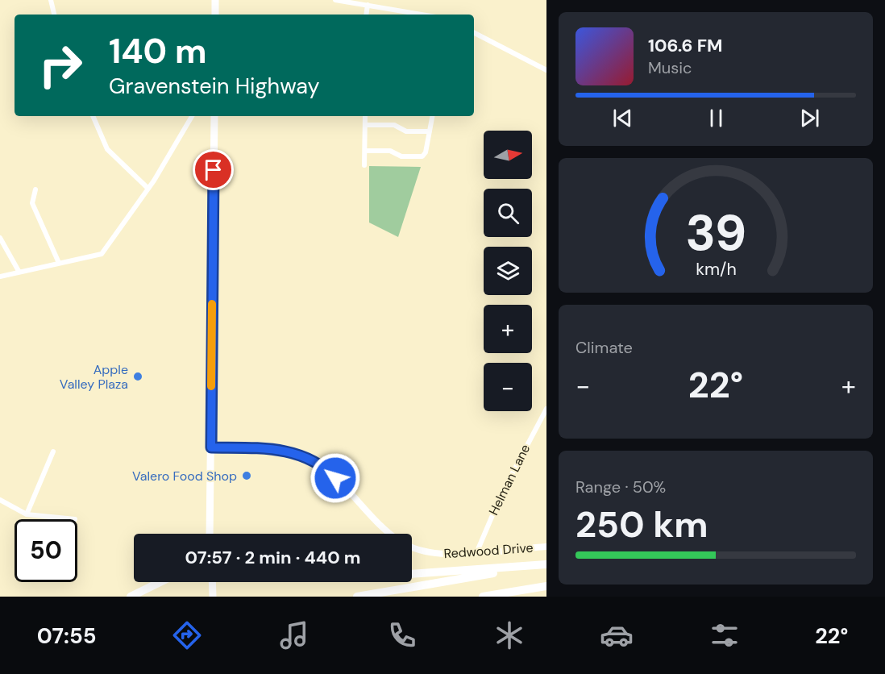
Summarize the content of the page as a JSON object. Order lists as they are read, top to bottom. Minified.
{"streets":{"main road":["Redwood Drive"],"street":["Helman Lane"]},"crossings":[["Helman Lane","Redwood Drive"]],"places":["Apple Valley Plaza","Valero Food Shop"],"north":"right","page":{"turn":["140 m","Gravenstein Highway"],"song":["106.6 FM","Music"],"map_buttons":["+","−"],"tile":["Climate",["Range · 50%","250 km"]],"heat":["−","22°","+"],"limit":"50","trip":"07:57 · 2 min · 440 m","tabs":["07:55","22°"],"gauge":["39","km/h"]}}
